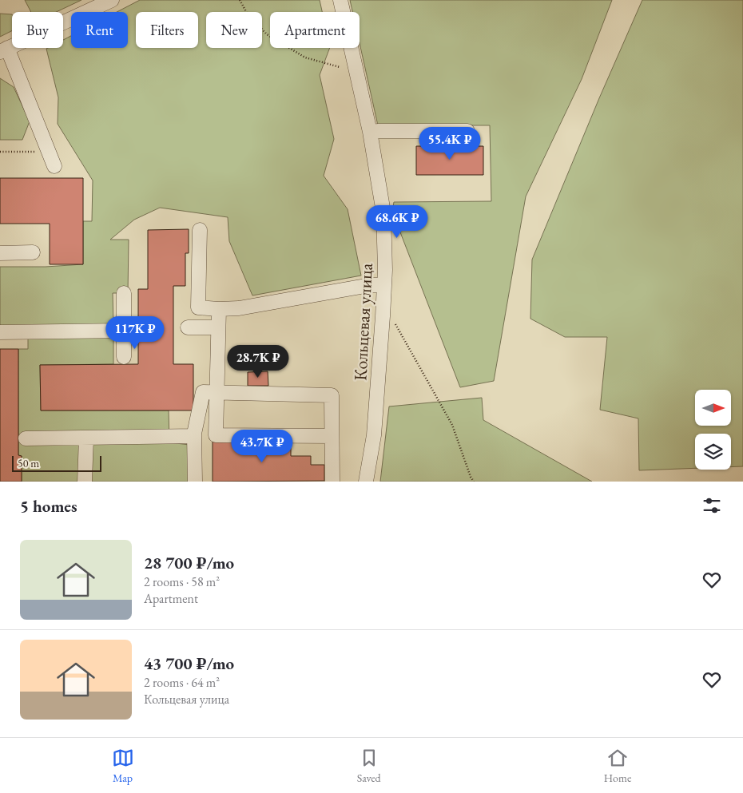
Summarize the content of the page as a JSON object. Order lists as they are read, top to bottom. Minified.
{"streets":{"street":["Кольцевая улица"]},"scale_bar":"50 m","north":"right","page":{"chip":["Buy","Rent","Filters","New","Apartment"],"price":["55.4K ₽","68.6K ₽","117K ₽","28.7K ₽","43.7K ₽"],"scale":"50 m","heading":"5 homes","list":[{"name":"28 700 ₽/mo","note":"2 rooms · 58 m² · Apartment"},{"name":"43 700 ₽/mo","note":"2 rooms · 64 m² · Кольцевая улица"}],"tabs":["Map","Saved","Home"]}}
